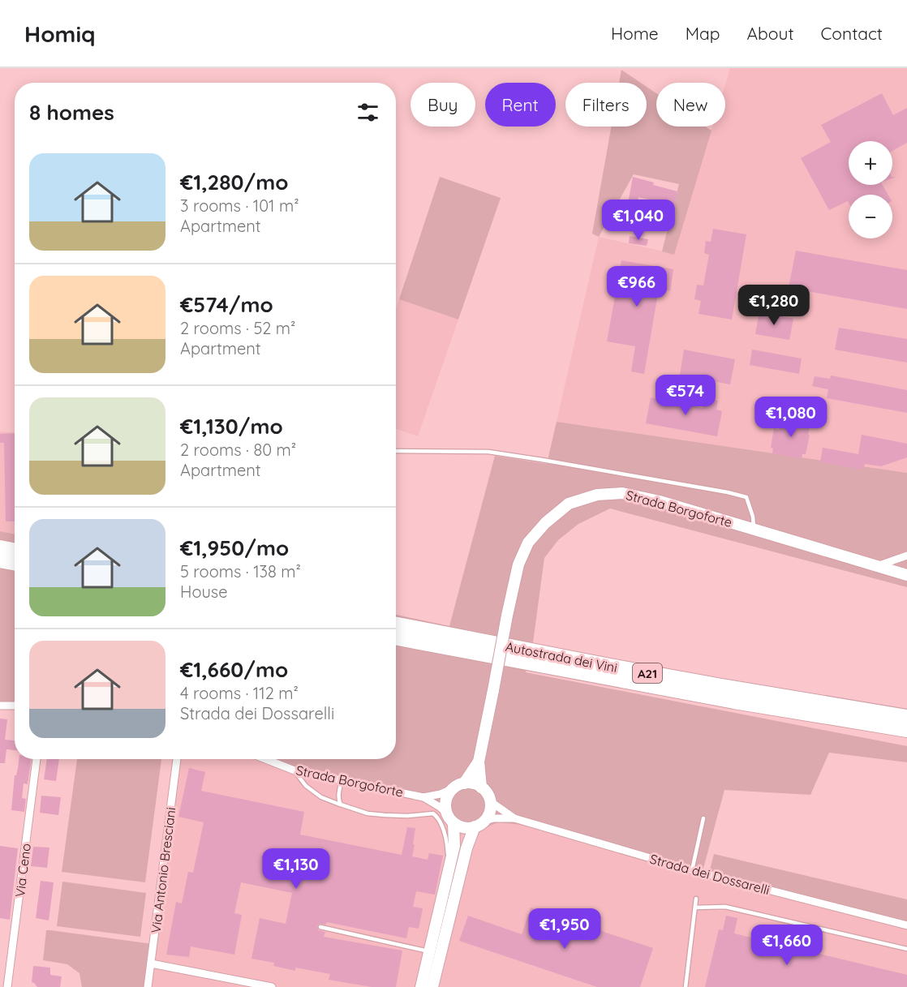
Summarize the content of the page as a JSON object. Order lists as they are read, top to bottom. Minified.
{"streets":{"highway":["Autostrada dei Vini","A21"],"main road":["Strada Borgoforte"],"street":["Via Ceno","Via Antonio Bresciani","Strada dei Dossarelli"]},"crossings":[["Strada Borgoforte","Strada dei Dossarelli"]],"page":{"header":"Homiq","nav":["Home","Map","About","Contact"],"chip":["Buy","Rent","Filters","New"],"heading":"8 homes","map_buttons":["+","−"],"list":[{"name":"€1,280/mo","note":"3 rooms · 101 m² · Apartment"},{"name":"€574/mo","note":"2 rooms · 52 m² · Apartment"},{"name":"€1,130/mo","note":"2 rooms · 80 m² · Apartment"},{"name":"€1,950/mo","note":"5 rooms · 138 m² · House"},{"name":"€1,660/mo","note":"4 rooms · 112 m² · Strada dei Dossarelli"}],"price":["€1,040","€966","€1,280","€574","€1,080","€1,130","€1,950","€1,660"]}}
